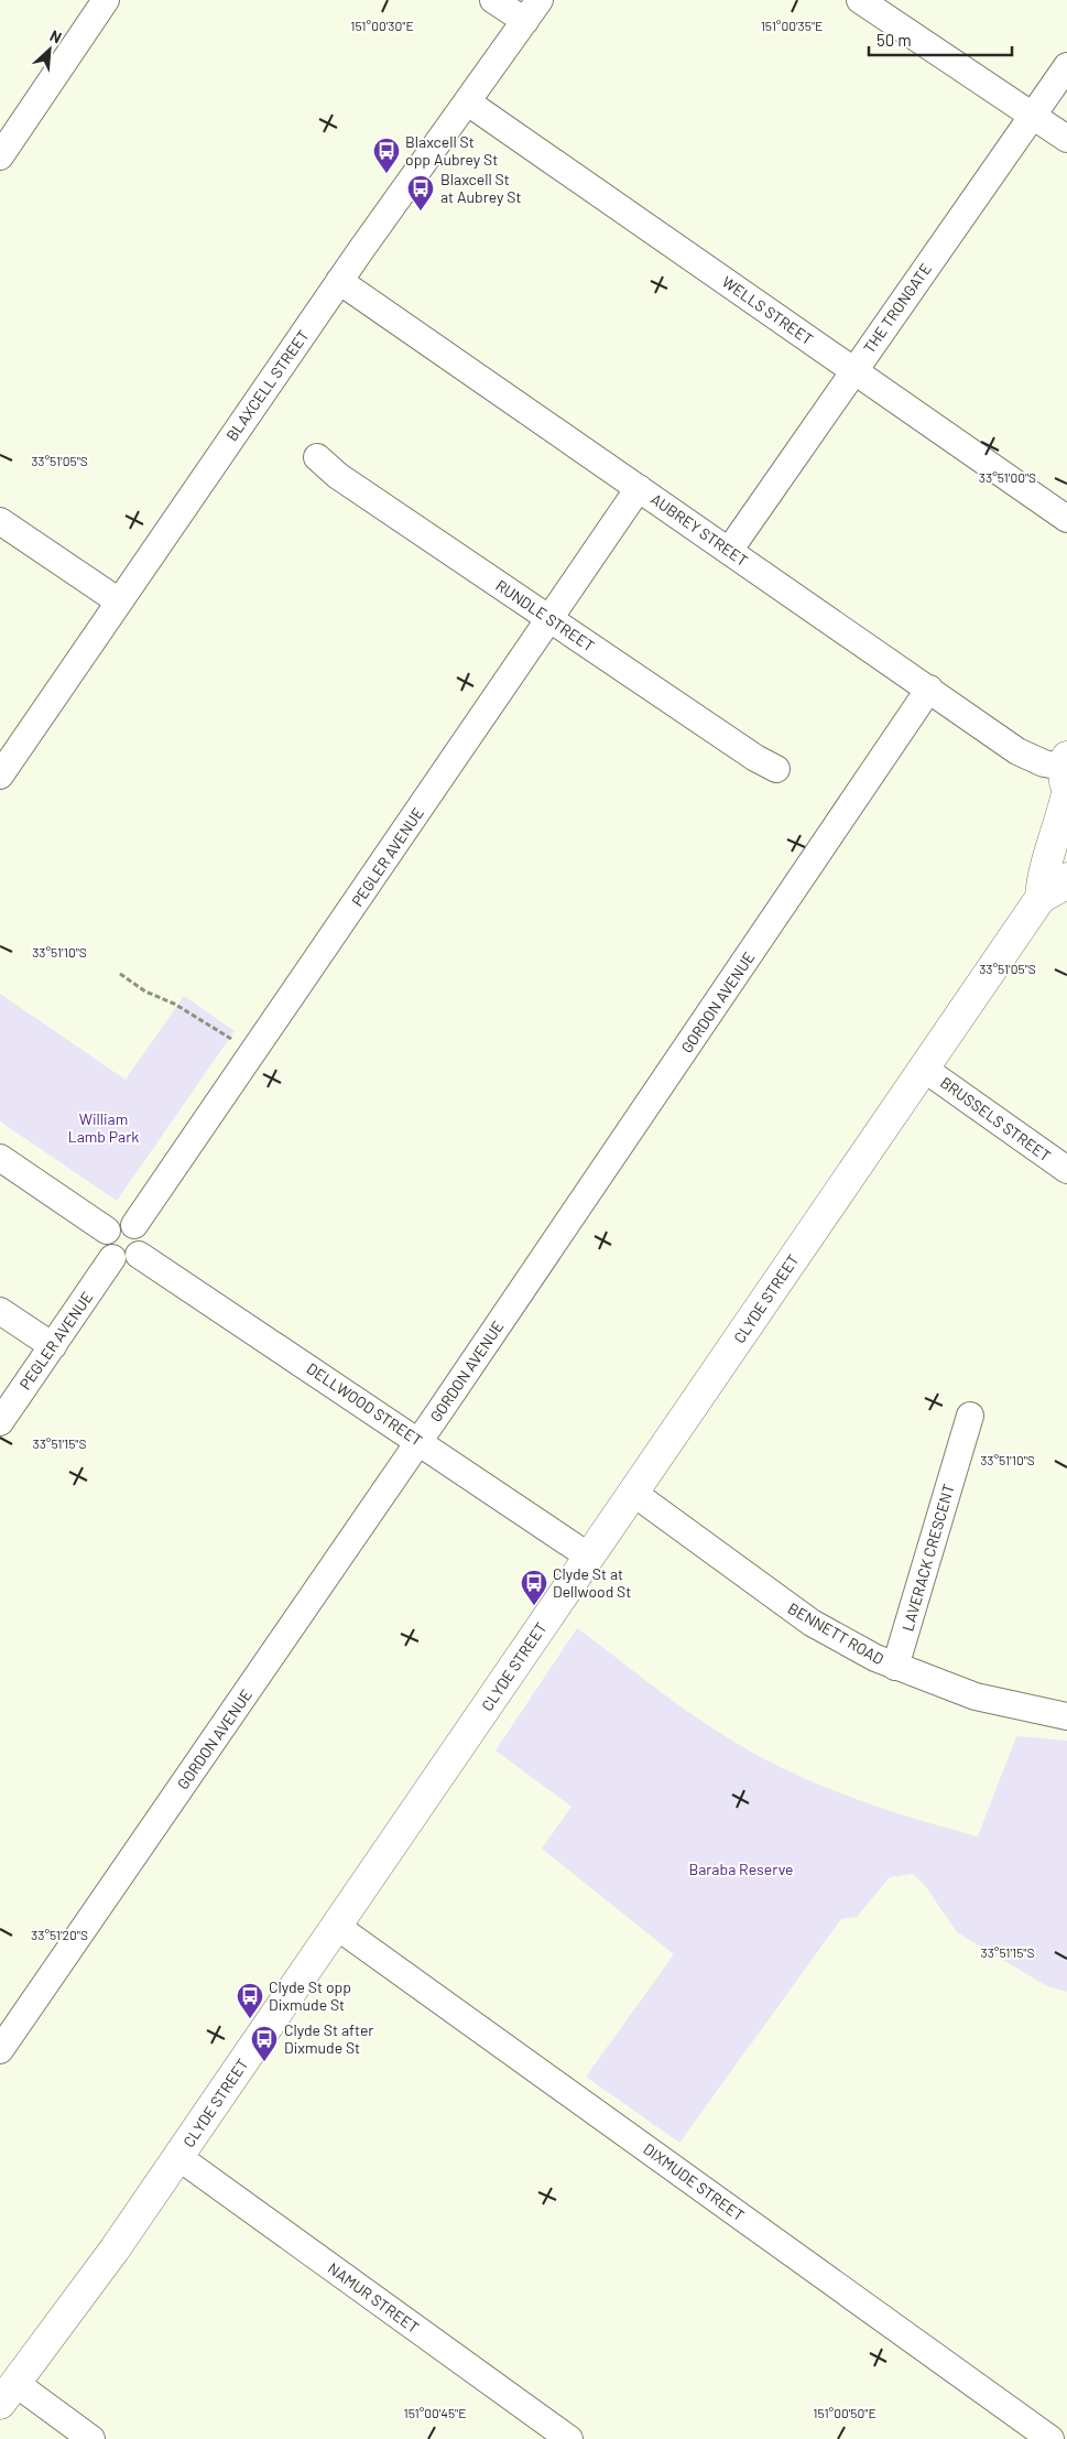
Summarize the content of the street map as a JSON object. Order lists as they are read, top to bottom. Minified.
{"streets":{"main road":["CLYDE STREET"],"street":["THE TRONGATE","WELLS STREET","BLAXCELL STREET","AUBREY STREET","RUNDLE STREET","PEGLER AVENUE","GORDON AVENUE","BRUSSELS STREET","DELLWOOD STREET","LAVERACK CRESCENT","BENNETT ROAD","DIXMUDE STREET","NAMUR STREET"]},"crossings":[["THE TRONGATE","WELLS STREET"],["THE TRONGATE","AUBREY STREET"],["WELLS STREET","BLAXCELL STREET"],["BLAXCELL STREET","AUBREY STREET"],["AUBREY STREET","PEGLER AVENUE"],["AUBREY STREET","GORDON AVENUE"],["AUBREY STREET","CLYDE STREET"],["RUNDLE STREET","PEGLER AVENUE"],["PEGLER AVENUE","DELLWOOD STREET"],["GORDON AVENUE","DELLWOOD STREET"],["BRUSSELS STREET","CLYDE STREET"],["CLYDE STREET","DELLWOOD STREET"],["CLYDE STREET","BENNETT ROAD"],["CLYDE STREET","DIXMUDE STREET"],["CLYDE STREET","NAMUR STREET"],["LAVERACK CRESCENT","BENNETT ROAD"]],"parks":["William Lamb Park","Baraba Reserve"],"places":{"bus stop":["Blaxcell St opp Aubrey St","Blaxcell St at Aubrey St","Clyde St at Dellwood St","Clyde St opp Dixmude St","Clyde St after Dixmude St"]},"scale_bar":"50 m","north":"top right","coordinates":["151°00'30\"E","151°00'35\"E","33°51'05\"S","33°51'00\"S","33°51'10\"S","33°51'15\"S","33°51'20\"S","151°00'45\"E","151°00'50\"E"]}
